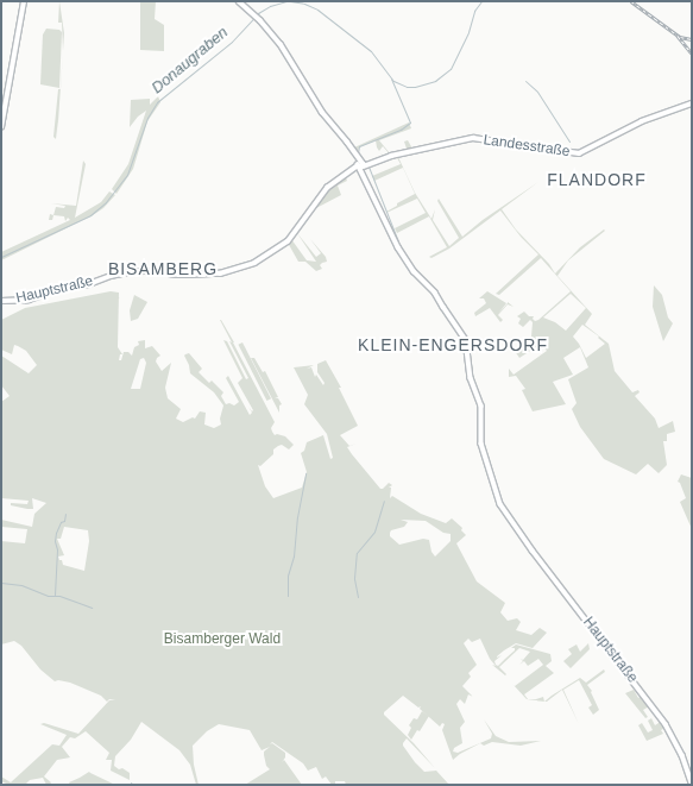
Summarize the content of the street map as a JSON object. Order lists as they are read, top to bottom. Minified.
{"streets":{"main road":["Landesstraße","Hauptstraße"]},"crossings":[["Landesstraße","Hauptstraße"]],"districts":["FLANDORF","BISAMBERG","KLEIN-ENGERSDORF"],"water":["Donaugraben"],"parks":["Bisamberger Wald"]}
